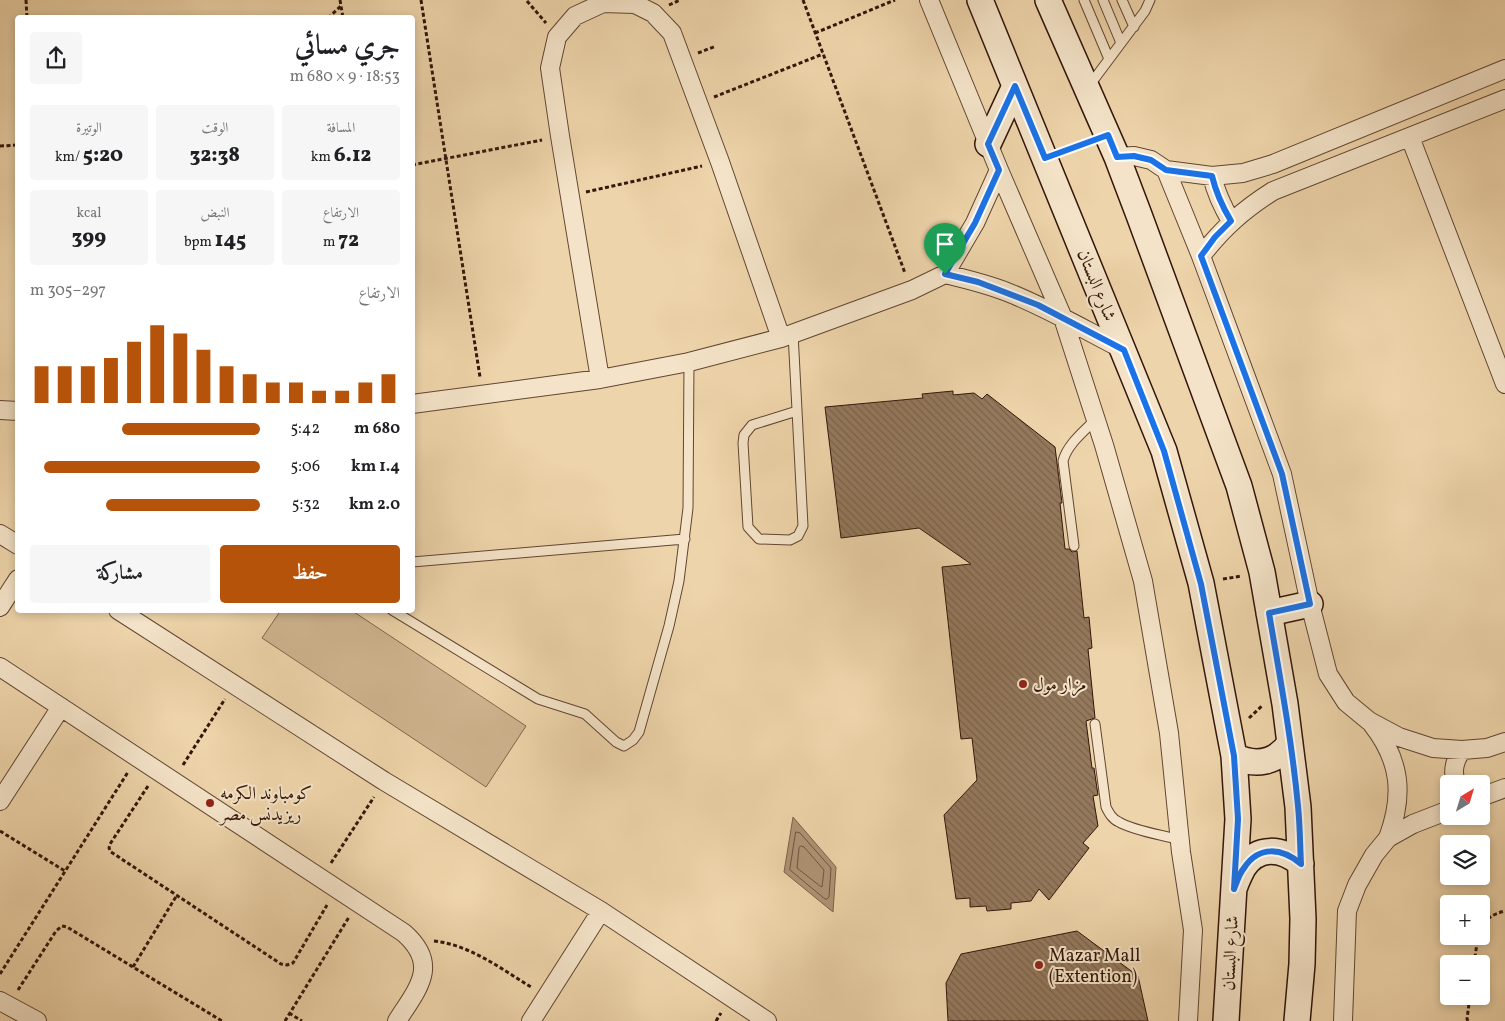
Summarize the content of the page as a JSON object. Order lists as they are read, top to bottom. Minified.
{"streets":{"street":["شارع البستان"]},"places":["مزار مول","كومباوند الكرمه ريزيدنس مصر","Mazar Mall (Extention)"],"north":"top right","page":{"heading":["جري مسائي","18:53 · 9 × 680 m"],"stats":[["المسافة","6.12 km"],["الوقت","32:38"],["الوتيرة","5:20 /km"],["الارتفاع","72 m"],["النبض","145 bpm"],["kcal","399"]],"chart":["الارتفاع","297–305 m"],"list":[{"name":"680 m","note":"5:42"},{"name":"1.4 km","note":"5:06"},{"name":"2.0 km","note":"5:32"}],"buttons":["حفظ","مشاركة"],"map_buttons":["+","−"]}}
